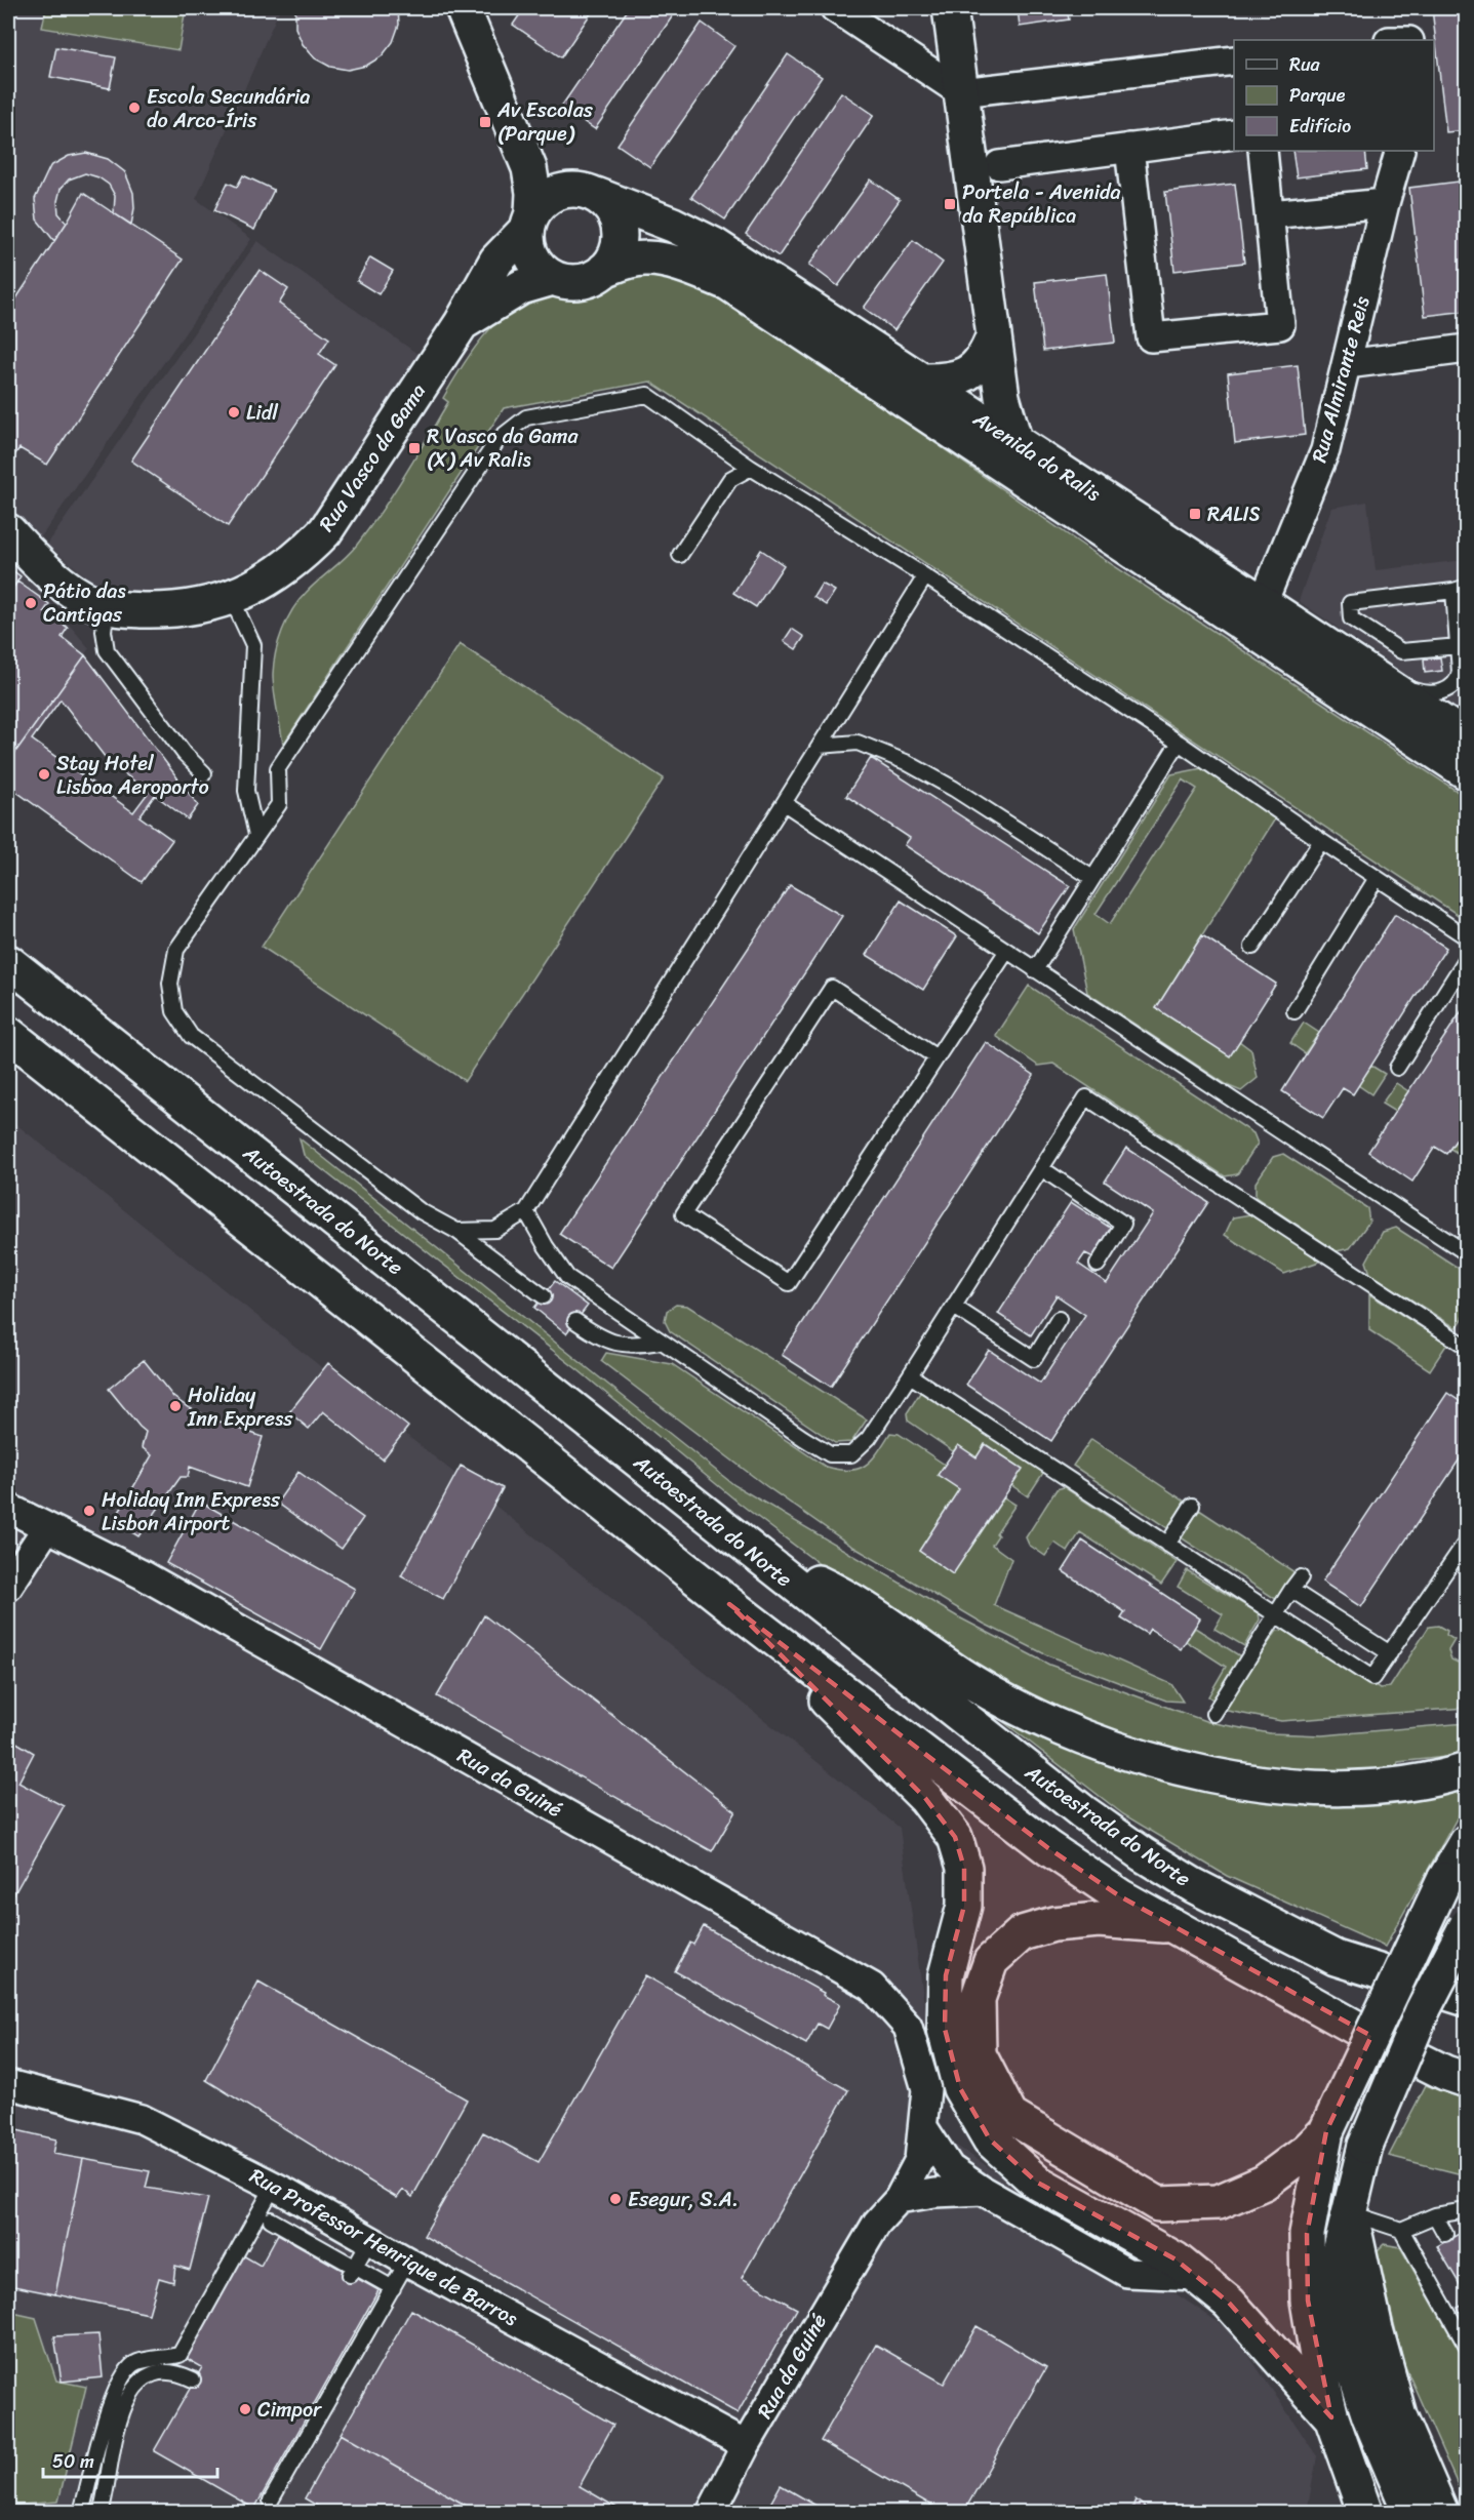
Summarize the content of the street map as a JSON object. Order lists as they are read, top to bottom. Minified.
{"streets":{"main road":["Avenida do Ralis","Rua Vasco da Gama","Autoestrada do Norte"],"street":["Rua Almirante Reis","Rua da Guiné","Rua Professor Henrique de Barros"]},"crossings":[["Rua Almirante Reis","Avenida do Ralis"],["Avenida do Ralis","Rua Vasco da Gama"],["Rua da Guiné","Rua Professor Henrique de Barros"]],"places":{"other":["Escola Secundária do Arco-Íris","Lidl","Pátio das Cantigas","Stay Hotel Lisboa Aeroporto","Holiday Inn Express","Holiday Inn Express Lisbon Airport","Esegur, S.A.","Cimpor"],"transit":["Av Escolas (Parque)","Portela - Avenida da República","R Vasco da Gama (X) Av Ralis","RALIS"]},"legend":["Rua","Parque","Edifício"],"scale_bar":"50 m"}
